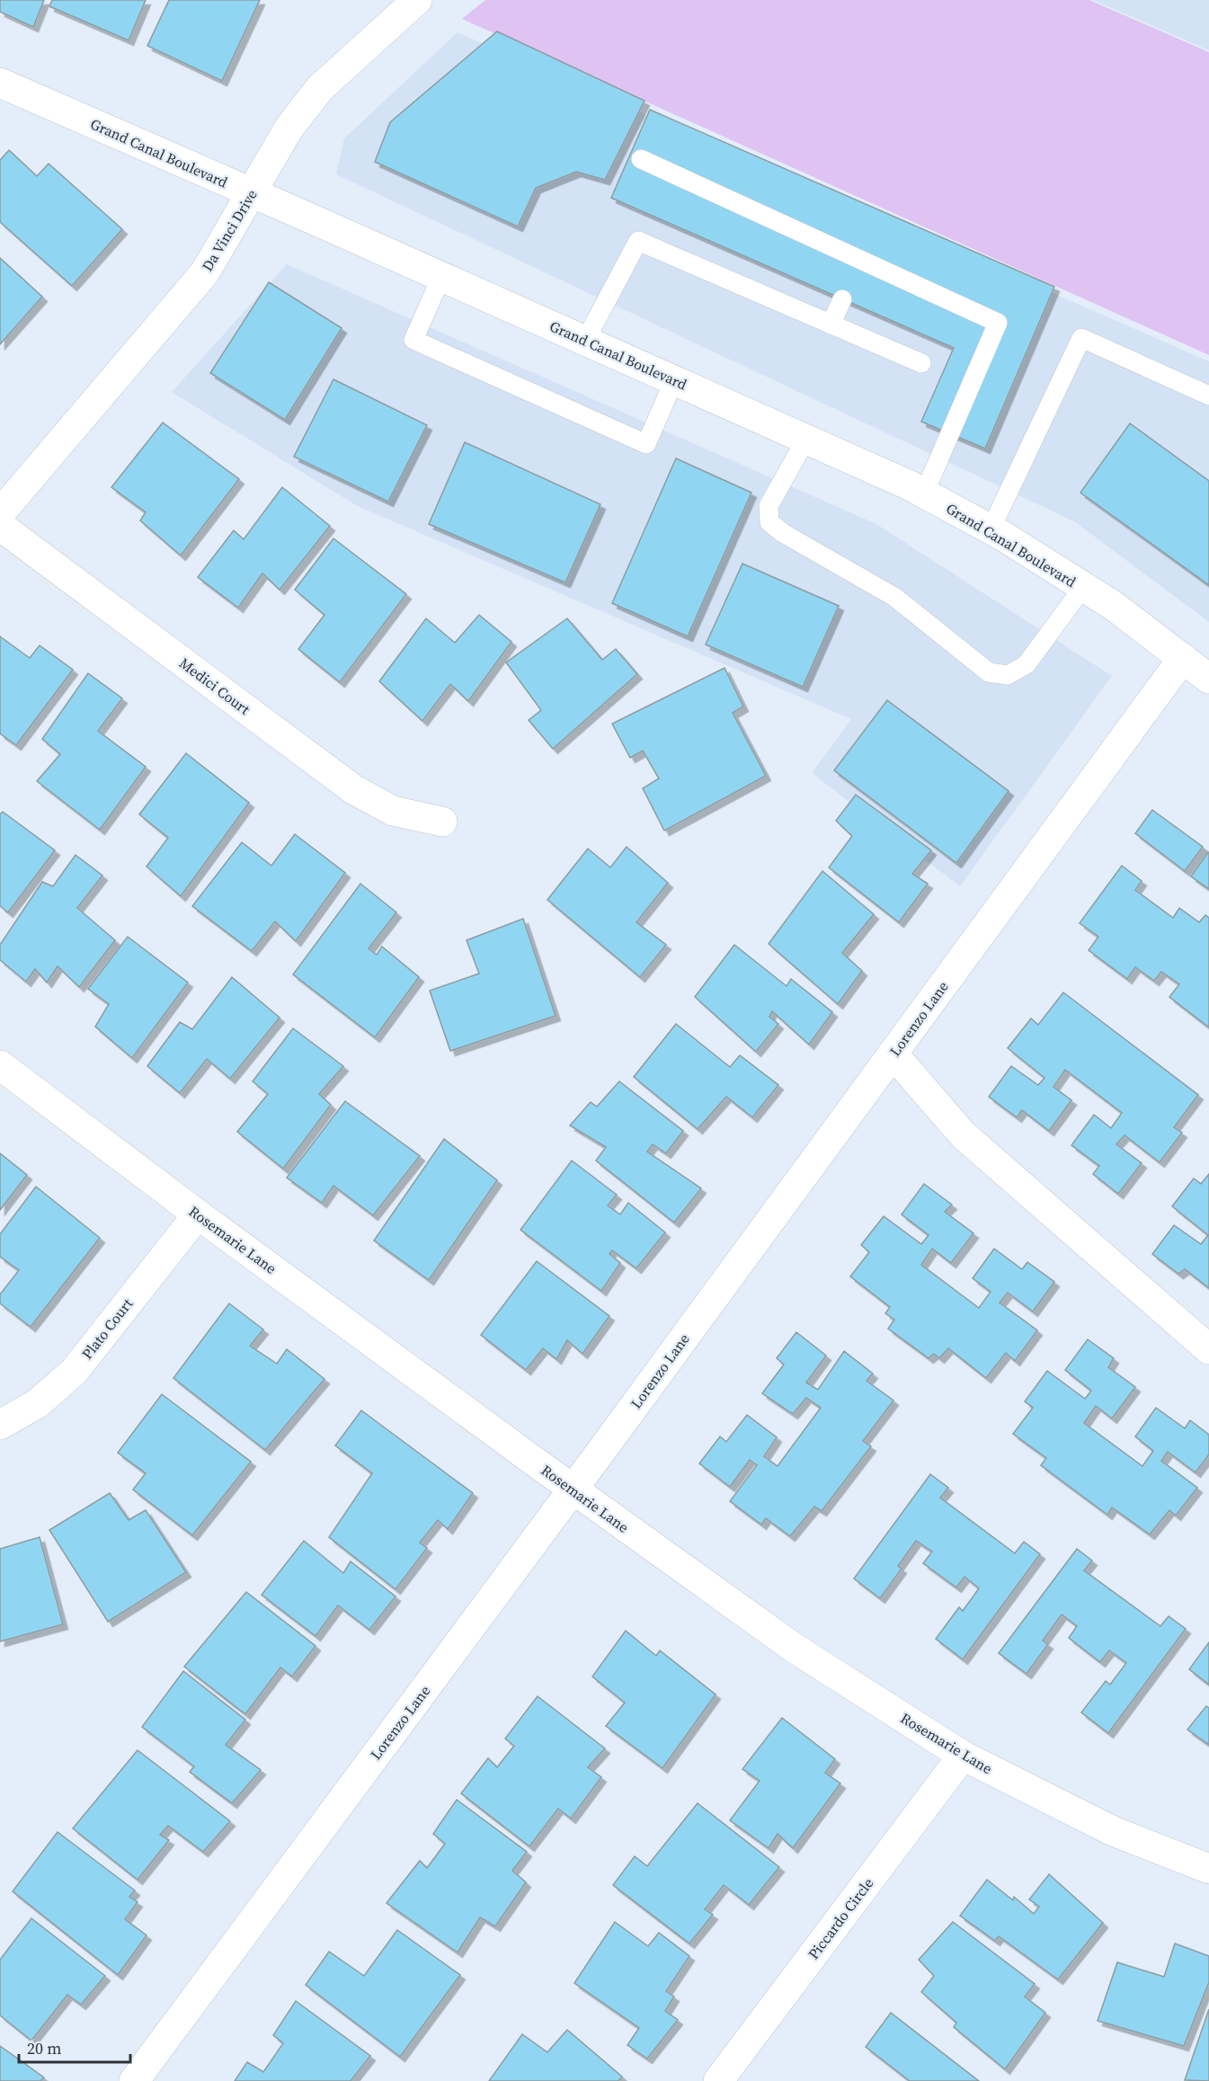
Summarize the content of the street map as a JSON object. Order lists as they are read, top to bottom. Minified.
{"streets":{"street":["Grand Canal Boulevard","Da Vinci Drive","Medici Court","Lorenzo Lane","Rosemarie Lane","Plato Court","Piccardo Circle"]},"crossings":[["Grand Canal Boulevard","Da Vinci Drive"],["Grand Canal Boulevard","Lorenzo Lane"],["Lorenzo Lane","Rosemarie Lane"],["Rosemarie Lane","Plato Court"],["Rosemarie Lane","Piccardo Circle"]],"scale_bar":"20 m"}
